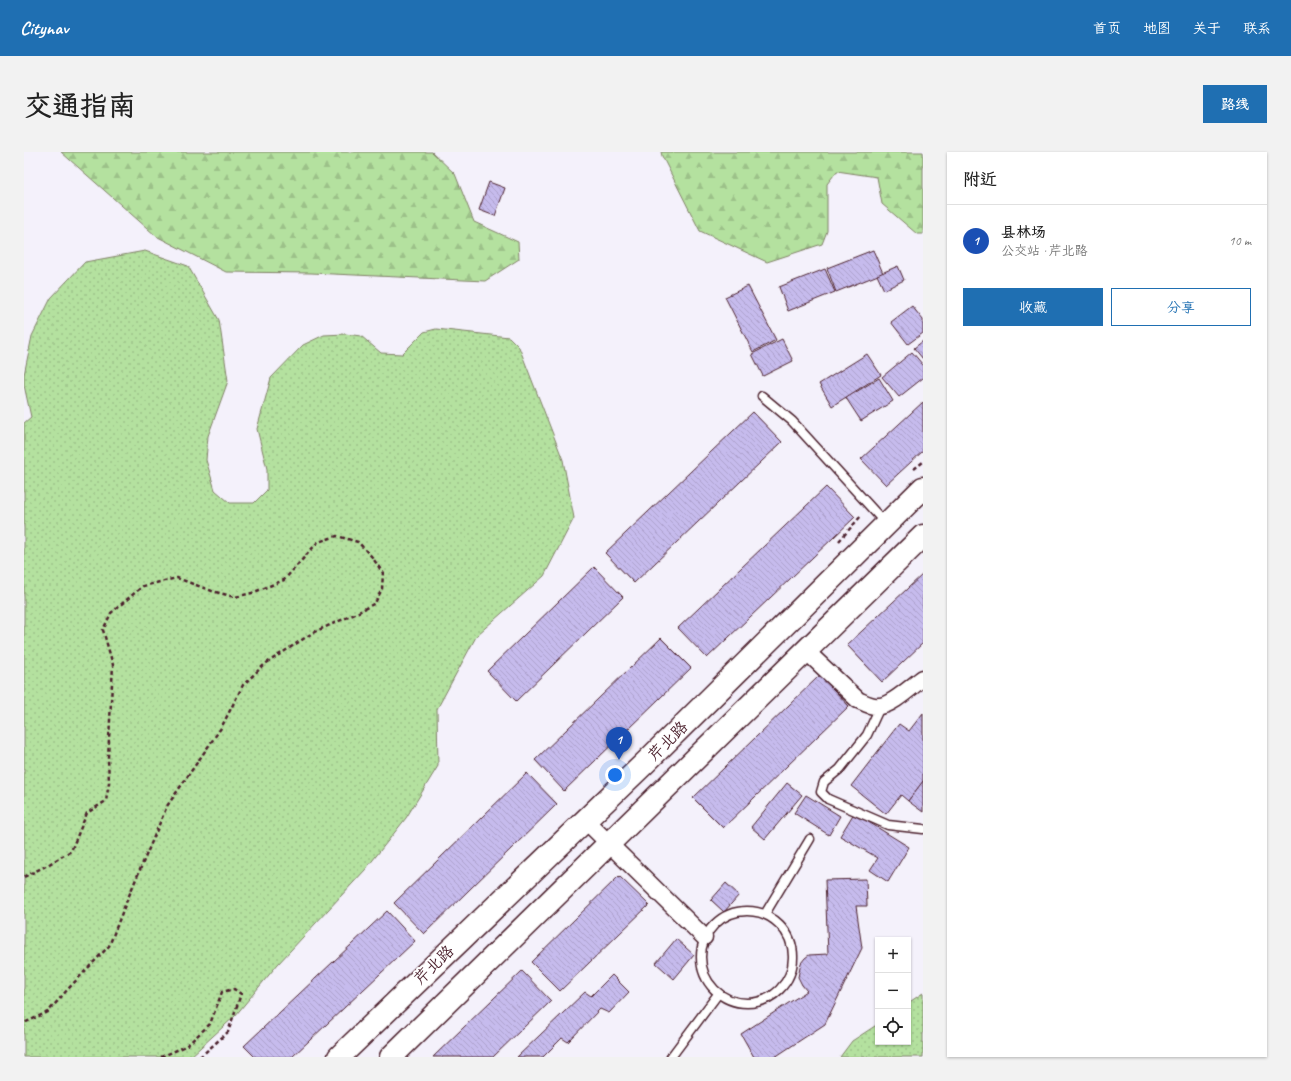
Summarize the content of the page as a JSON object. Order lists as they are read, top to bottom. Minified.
{"streets":{"main road":["芹北路"]},"page":{"header":"Citynav","nav":["首页","地图","关于","联系"],"buttons":["路线",["收藏","分享"]],"title":"交通指南","heading":"附近","list":[{"mark":"1","name":"县林场","note":"公交站 · 芹北路","value":"10 m"}],"pins":"1","map_buttons":["+","−"]}}
